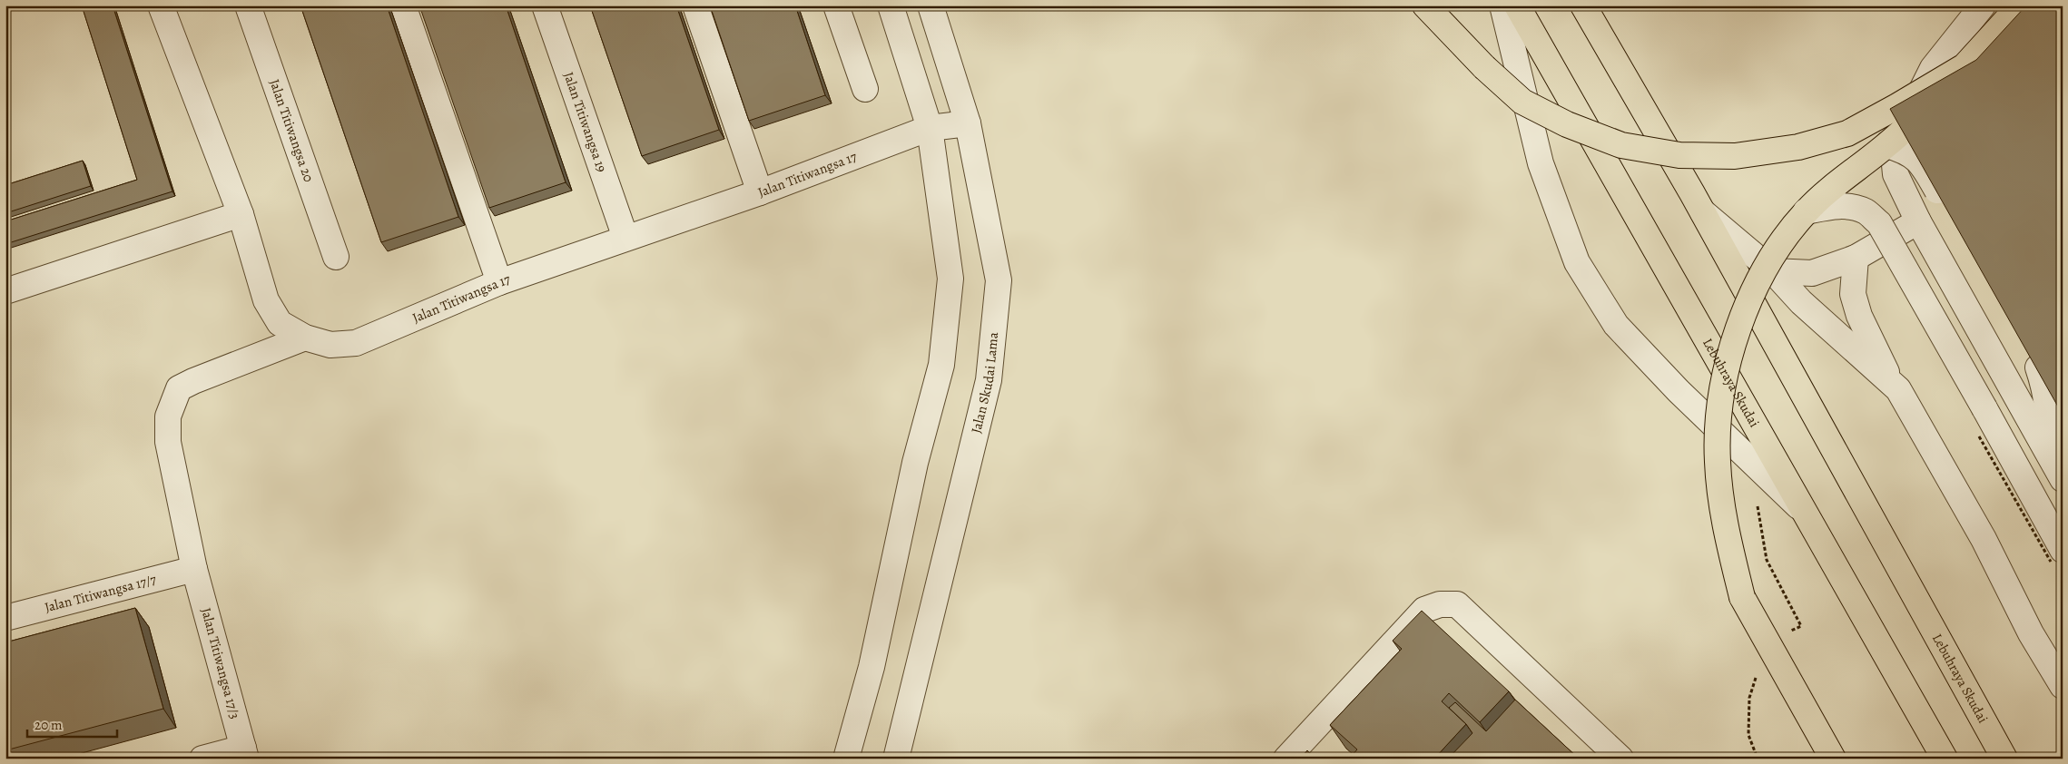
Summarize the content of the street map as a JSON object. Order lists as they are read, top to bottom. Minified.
{"streets":{"highway":["Lebuhraya Skudai"],"street":["Jalan Titiwangsa 19","Jalan Titiwangsa 20","Jalan Titiwangsa 17","Jalan Skudai Lama","Jalan Titiwangsa 17/7","Jalan Titiwangsa 17/3"]},"crossings":[["Jalan Titiwangsa 19","Jalan Titiwangsa 17"],["Jalan Titiwangsa 17","Jalan Skudai Lama"],["Jalan Titiwangsa 17","Jalan Titiwangsa 17/3"],["Jalan Titiwangsa 17/7","Jalan Titiwangsa 17/3"]],"scale_bar":"20 m"}
